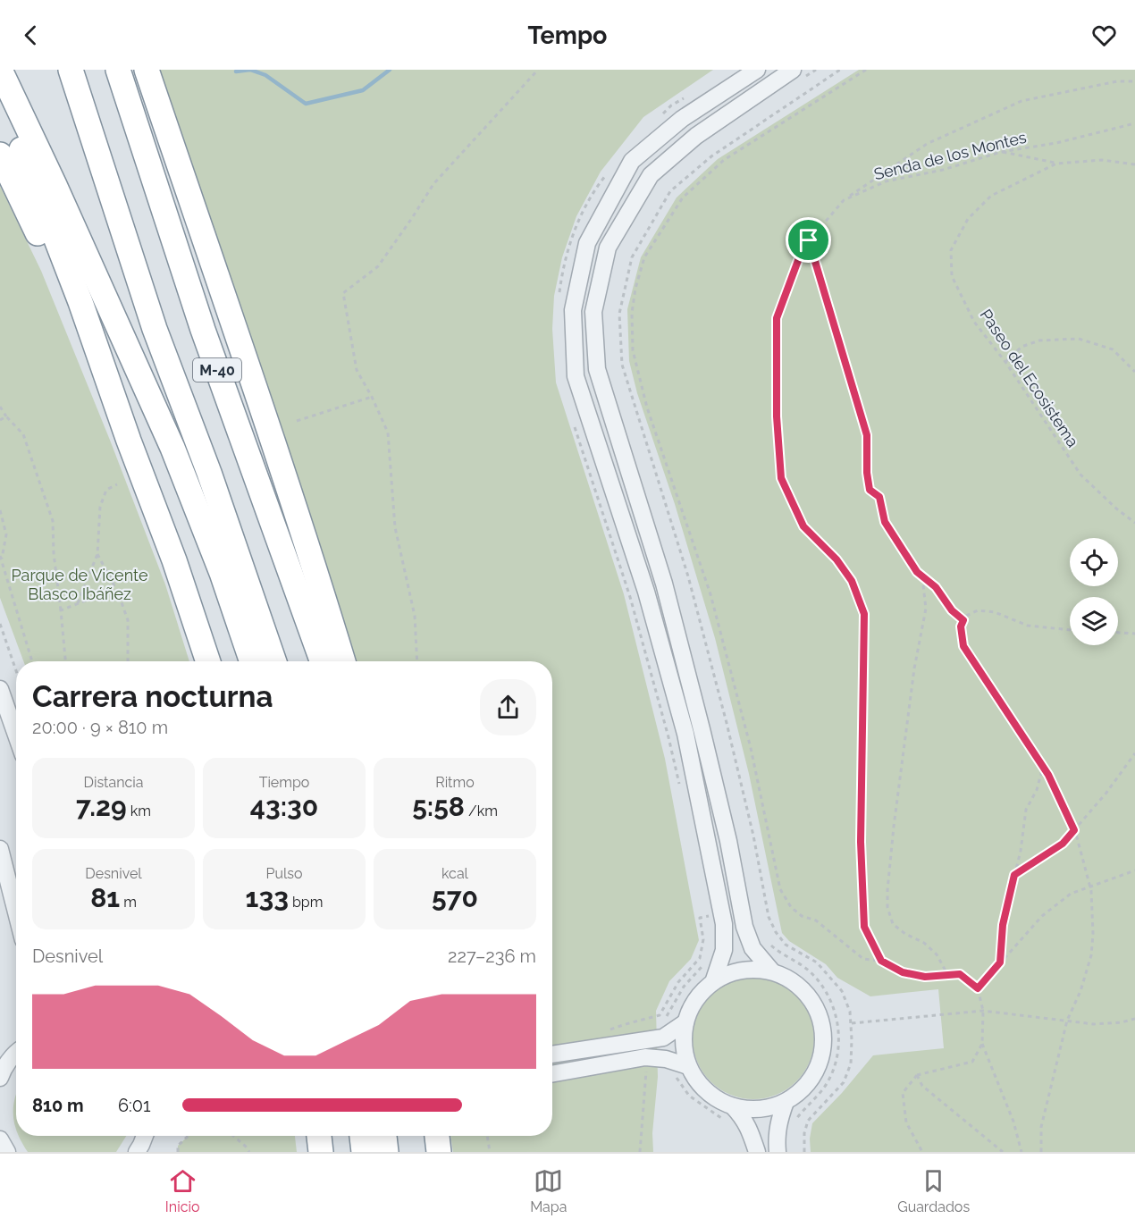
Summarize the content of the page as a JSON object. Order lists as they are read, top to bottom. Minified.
{"streets":{"highway":["M-40"],"path":["Senda de los Montes","Paseo del Ecosistema"]},"parks":["Parque de Vicente Blasco Ibáñez"],"page":{"header":"Tempo","heading":["Carrera nocturna","20:00 · 9 × 810 m"],"stats":[["Distancia","7.29 km"],["Tiempo","43:30"],["Ritmo","5:58 /km"],["Desnivel","81 m"],["Pulso","133 bpm"],["kcal","570"]],"chart":["Desnivel","227–236 m"],"list":[{"name":"810 m","note":"6:01"}],"tabs":["Inicio","Mapa","Guardados"]}}
